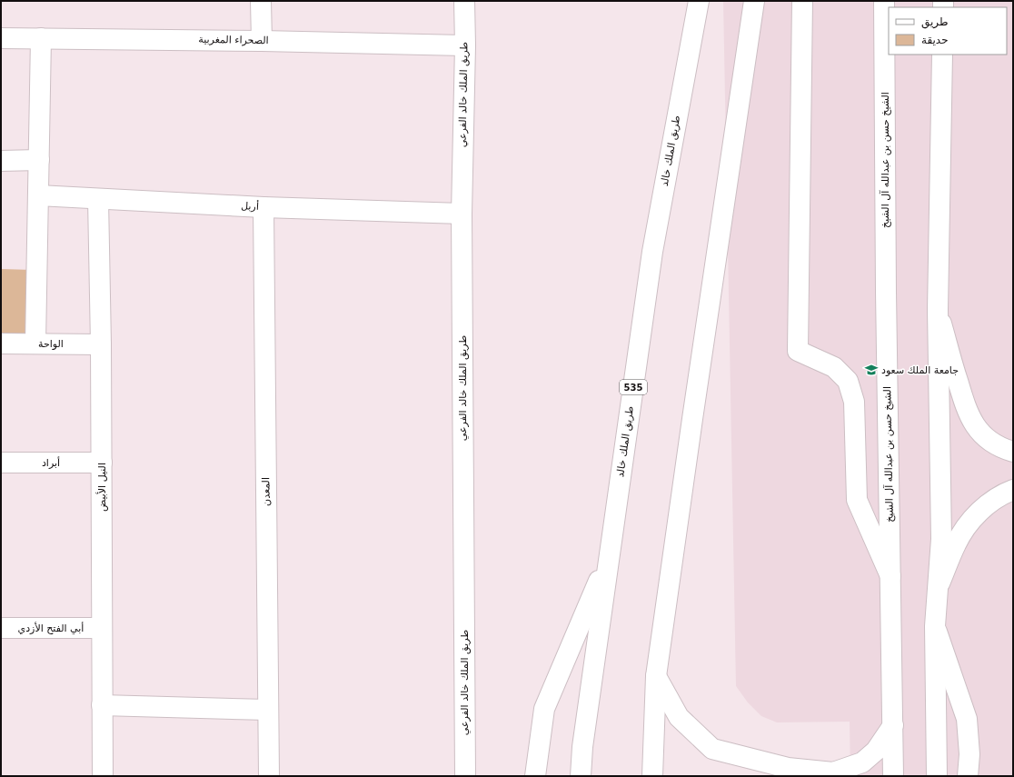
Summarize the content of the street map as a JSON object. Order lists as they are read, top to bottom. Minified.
{"streets":{"main road":["الصحراء المغربية","طريق الملك خالد الفرعي","طريق الملك خالد","الشيخ حسن بن عبدالله آل الشيخ","أربل","الواحة","535","أبراد","النيل الأبيض","المعدن","أبي الفتح الأزدي"]},"crossings":[["الصحراء المغربية","طريق الملك خالد الفرعي"],["طريق الملك خالد الفرعي","أربل"],["أربل","النيل الأبيض"],["أربل","المعدن"],["الواحة","النيل الأبيض"],["أبراد","النيل الأبيض"],["النيل الأبيض","أبي الفتح الأزدي"]],"places":{"school or university":["جامعة الملك سعود"]},"legend":["طريق","حديقة"]}
